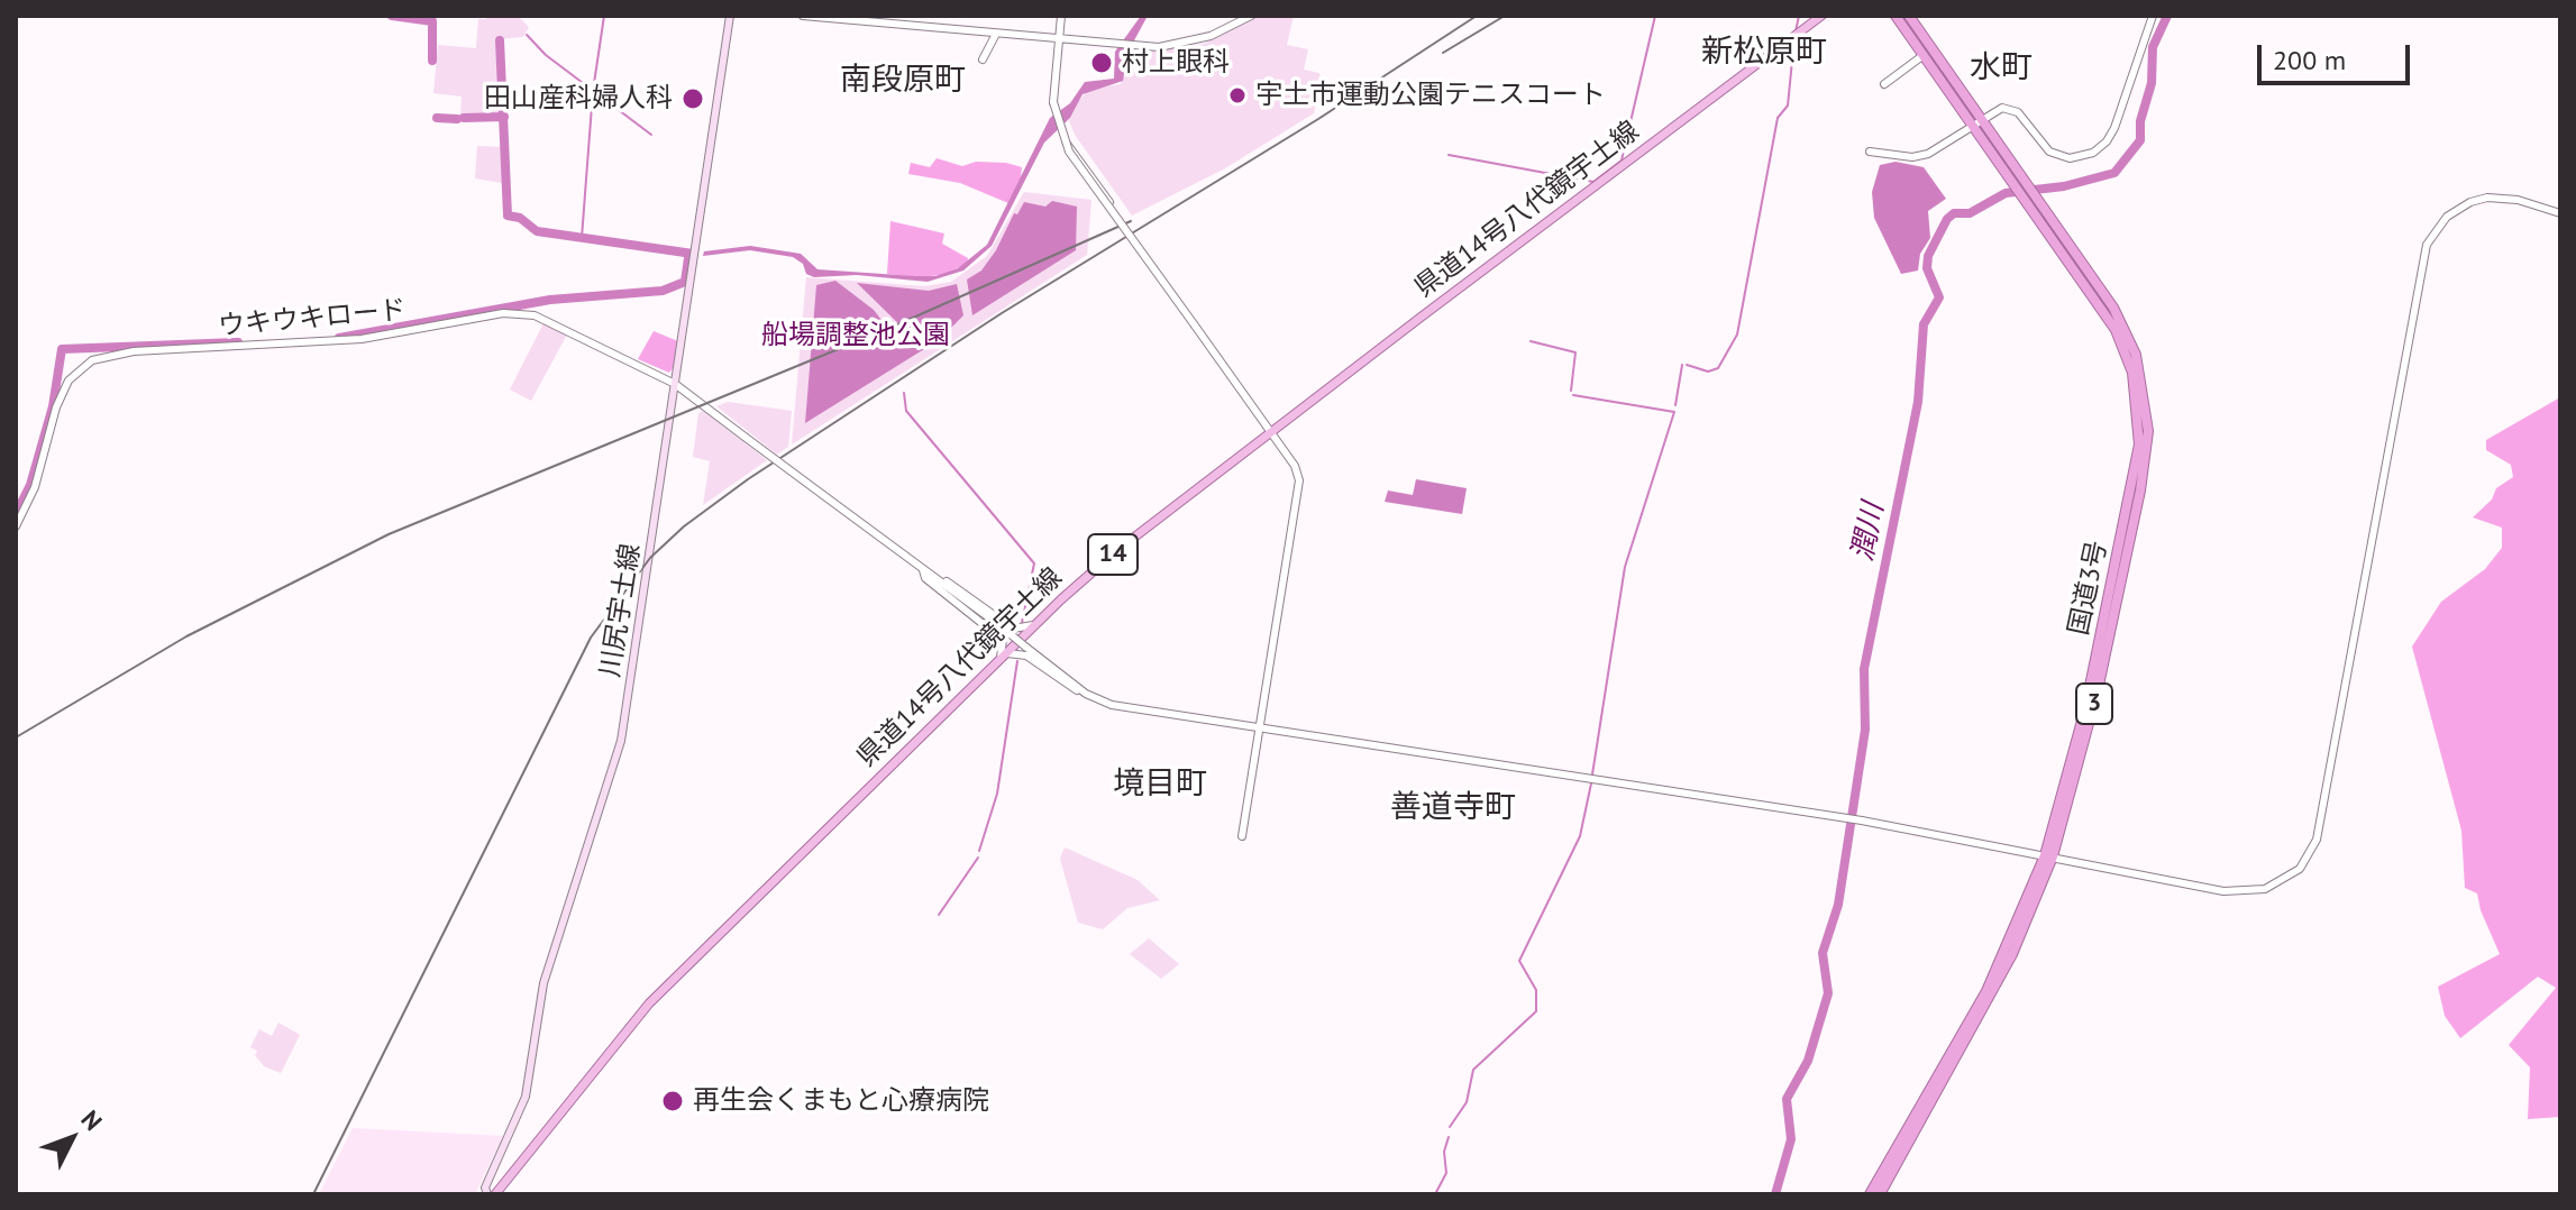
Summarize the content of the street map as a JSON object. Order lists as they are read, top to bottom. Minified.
{"streets":{"highway":["国道3号","3"],"main road":["県道14号八代鏡宇土線","14","川尻宇土線"],"street":["ウキウキロード"]},"crossings":[["ウキウキロード","川尻宇土線"]],"districts":["新松原町","水町","南段原町","境目町","善道寺町"],"water":["潤川"],"parks":["船場調整池公園"],"places":["村上眼科","宇土市運動公園テニスコート","田山産科婦人科","再生会くまもと心療病院"],"scale_bar":"200 m","north":"top right"}
